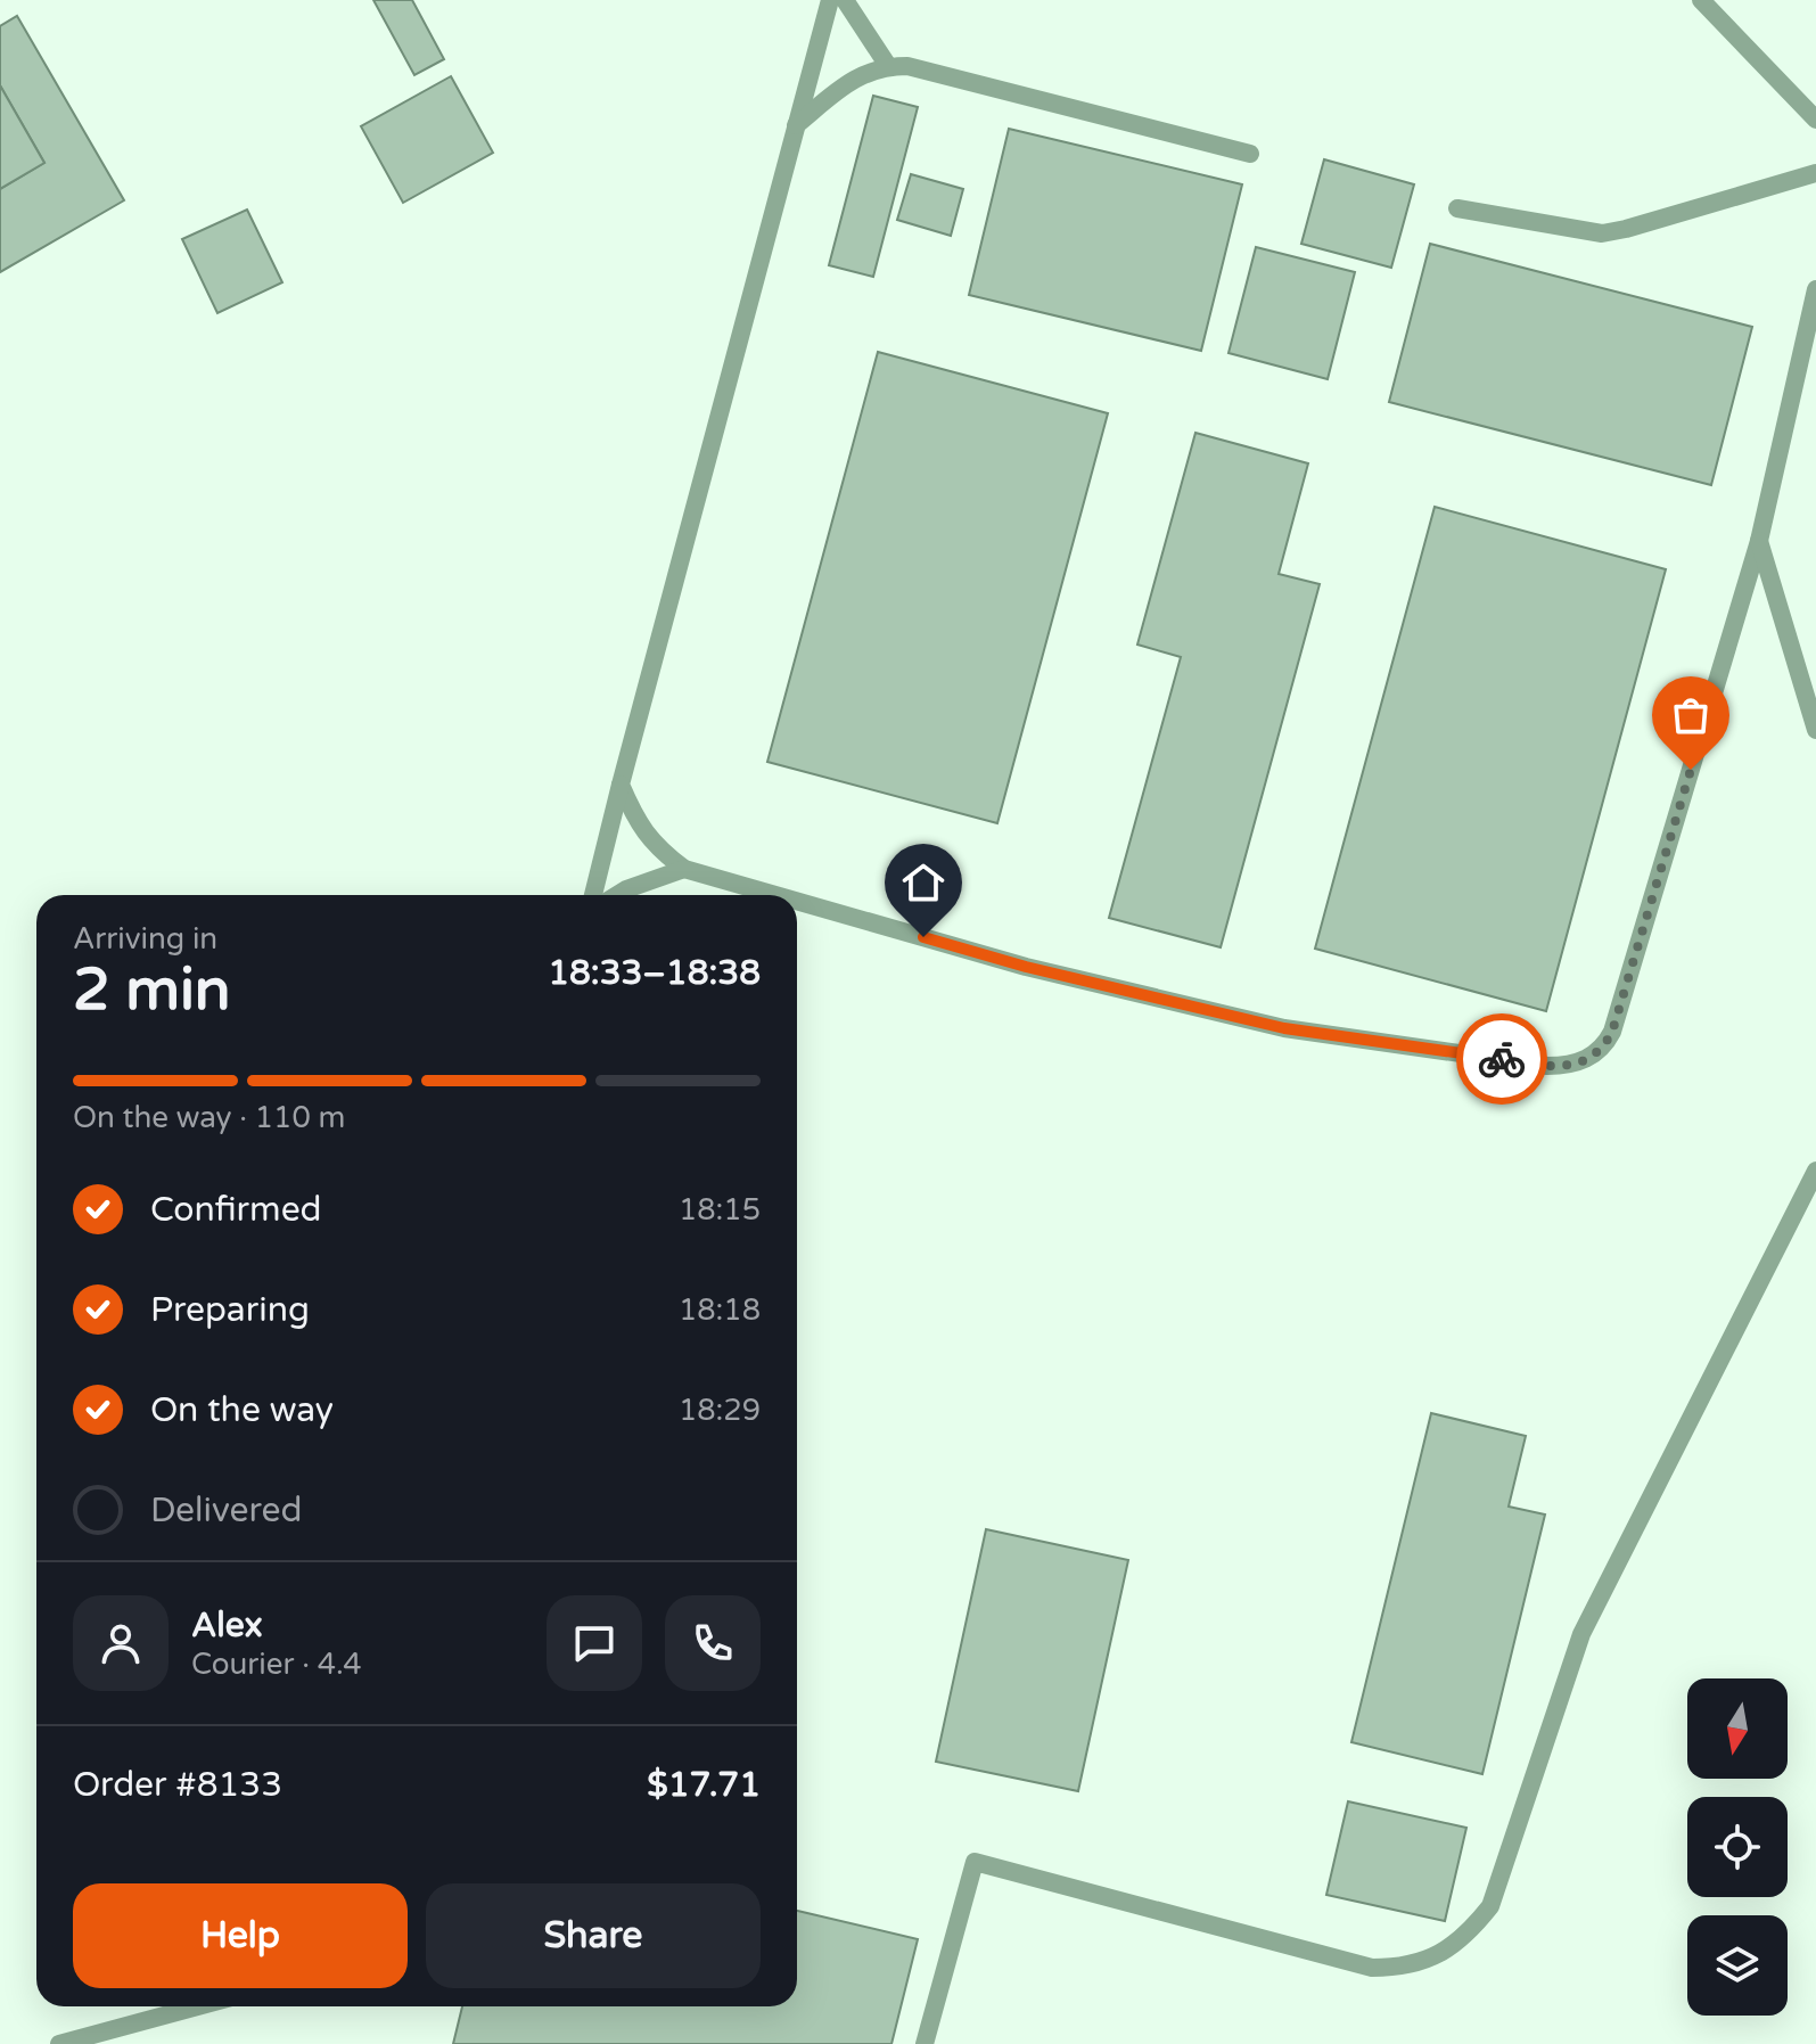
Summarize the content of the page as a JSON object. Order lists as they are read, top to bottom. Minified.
{"north":"bottom","page":{"heading":["2 min","Arriving in","18:33–18:38"],"panel":["Alex","Courier · 4.4","Order #8133","$17.71"],"bar":"On the way · 110 m","list":[["Confirmed","18:15"],["Preparing","18:18"],["On the way","18:29"],"Delivered"],"buttons":["Help","Share"]}}
